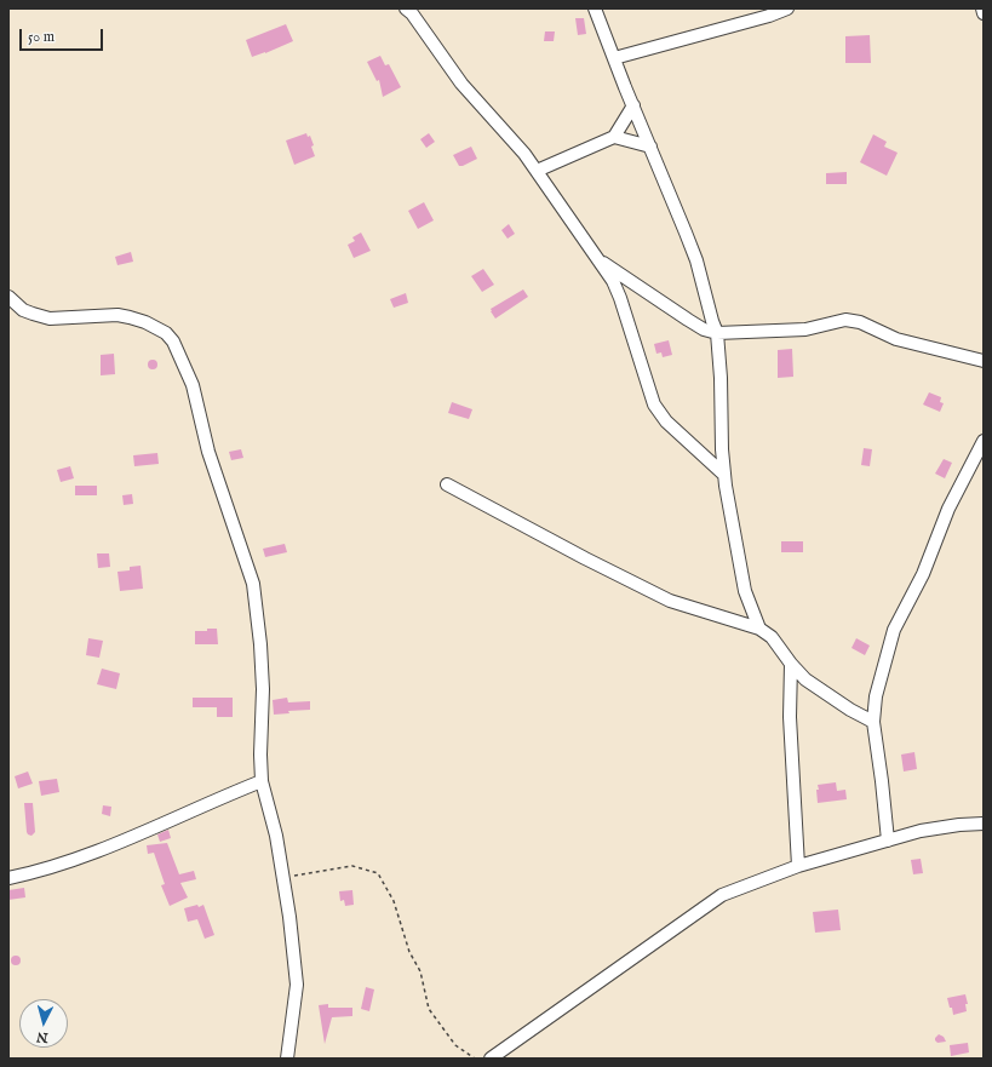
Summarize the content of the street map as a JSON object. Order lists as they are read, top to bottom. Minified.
{"scale_bar":"50 m","north":"bottom"}
